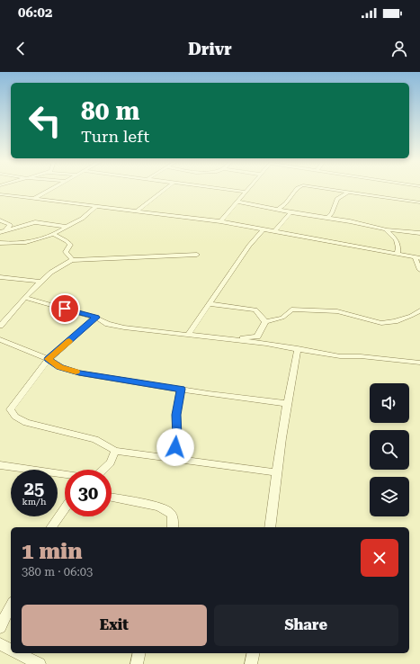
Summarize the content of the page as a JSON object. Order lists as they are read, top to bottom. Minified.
{"page":{"status":"06:02","header":"Drivr","turn":["80 m","Turn left"],"speed":"25 km/h","limit":"30","heading":["1 min","380 m · 06:03"],"buttons":["Exit","Share"]}}
